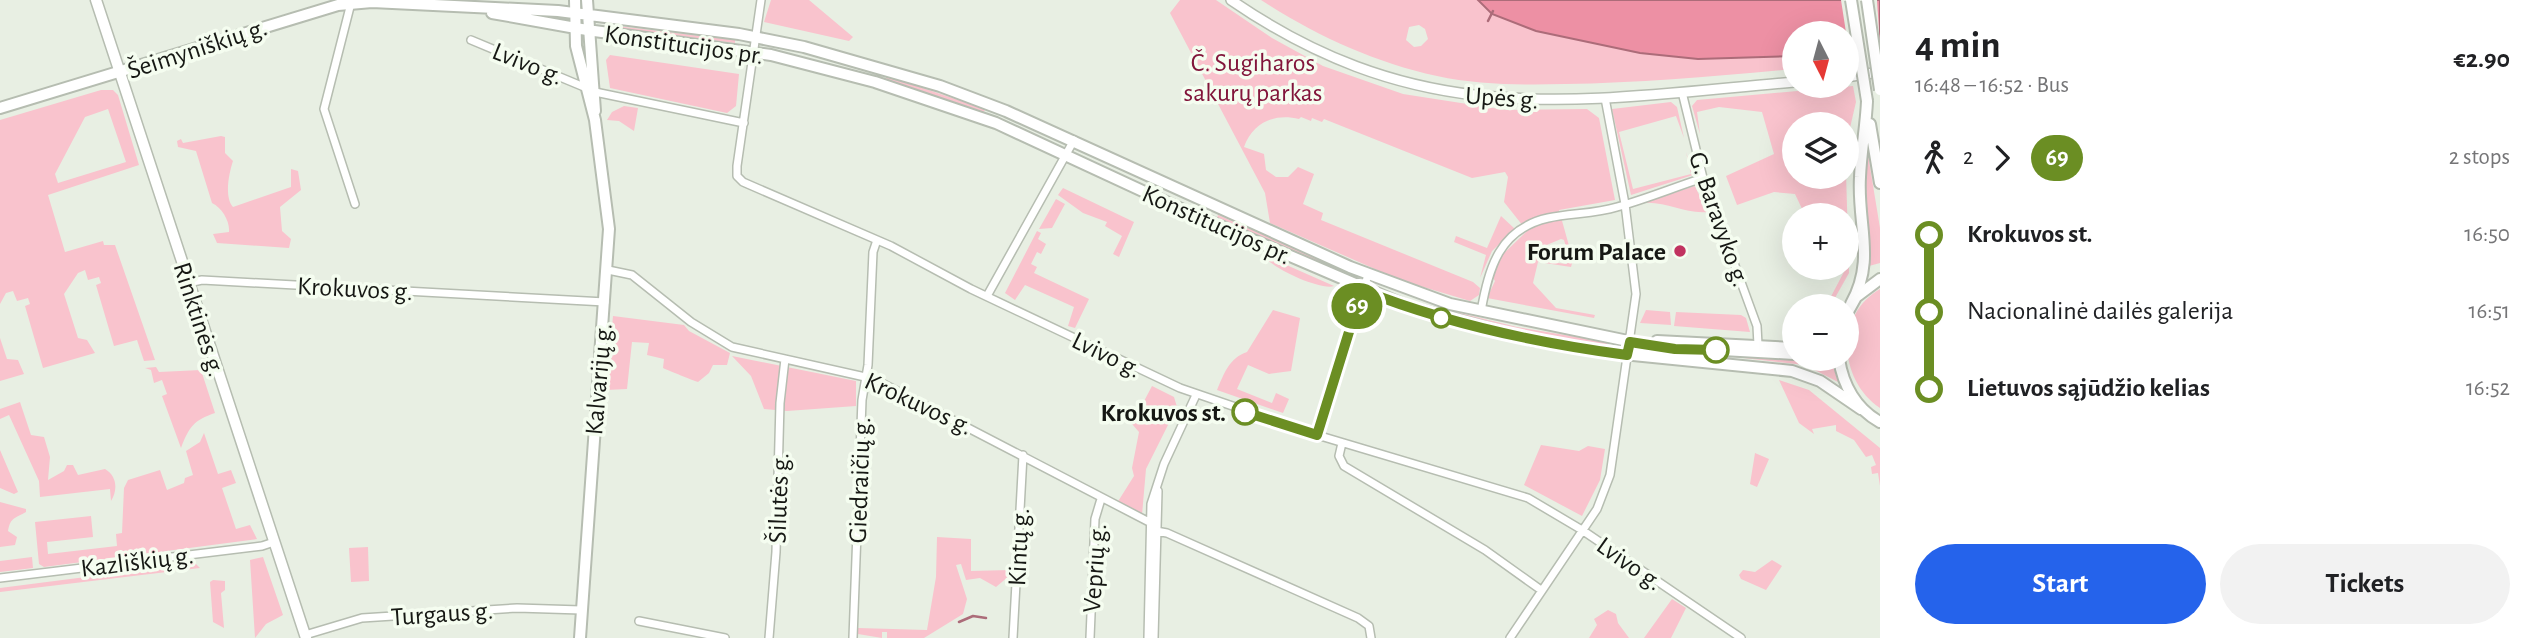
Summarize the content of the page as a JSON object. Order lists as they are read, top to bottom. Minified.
{"streets":{"main road":["Konstitucijos pr.","Šeimyniškių g.","Rinktinės g.","Kalvarijų g."],"street":["Lvivo g.","Upės g.","G. Baravyko g.","Krokuvos g.","Giedraičių g.","Šilutės g.","Kintų g.","Kazliškių g.","Veprių g.","Turgaus g."]},"crossings":[["Konstitucijos pr.","Šeimyniškių g."],["Konstitucijos pr.","G. Baravyko g."],["Konstitucijos pr.","Kalvarijų g."],["Šeimyniškių g.","Rinktinės g."],["Šeimyniškių g.","Kalvarijų g."],["Lvivo g.","Kalvarijų g."],["Lvivo g.","Giedraičių g."],["Upės g.","G. Baravyko g."],["Krokuvos g.","Rinktinės g."],["Krokuvos g.","Kalvarijų g."],["Krokuvos g.","Giedraičių g."],["Krokuvos g.","Šilutės g."],["Krokuvos g.","Kintų g."],["Krokuvos g.","Veprių g."],["Rinktinės g.","Kazliškių g."],["Rinktinės g.","Turgaus g."],["Kalvarijų g.","Turgaus g."]],"parks":["Č. Sugiharos sakurų parkas"],"places":["Forum Palace","Krokuvos st."],"lines":["bus line 69"],"north":"bottom","page":{"on_map":"69","heading":["4 min","16:48 – 16:52 · Bus","€2.90"],"map_buttons":["+","−"],"legs":["2","69","2 stops"],"list":[{"name":"Krokuvos st.","value":"16:50"},{"name":"Nacionalinė dailės galerija","value":"16:51"},{"name":"Lietuvos sąjūdžio kelias","value":"16:52"}],"buttons":["Start","Tickets"]}}
